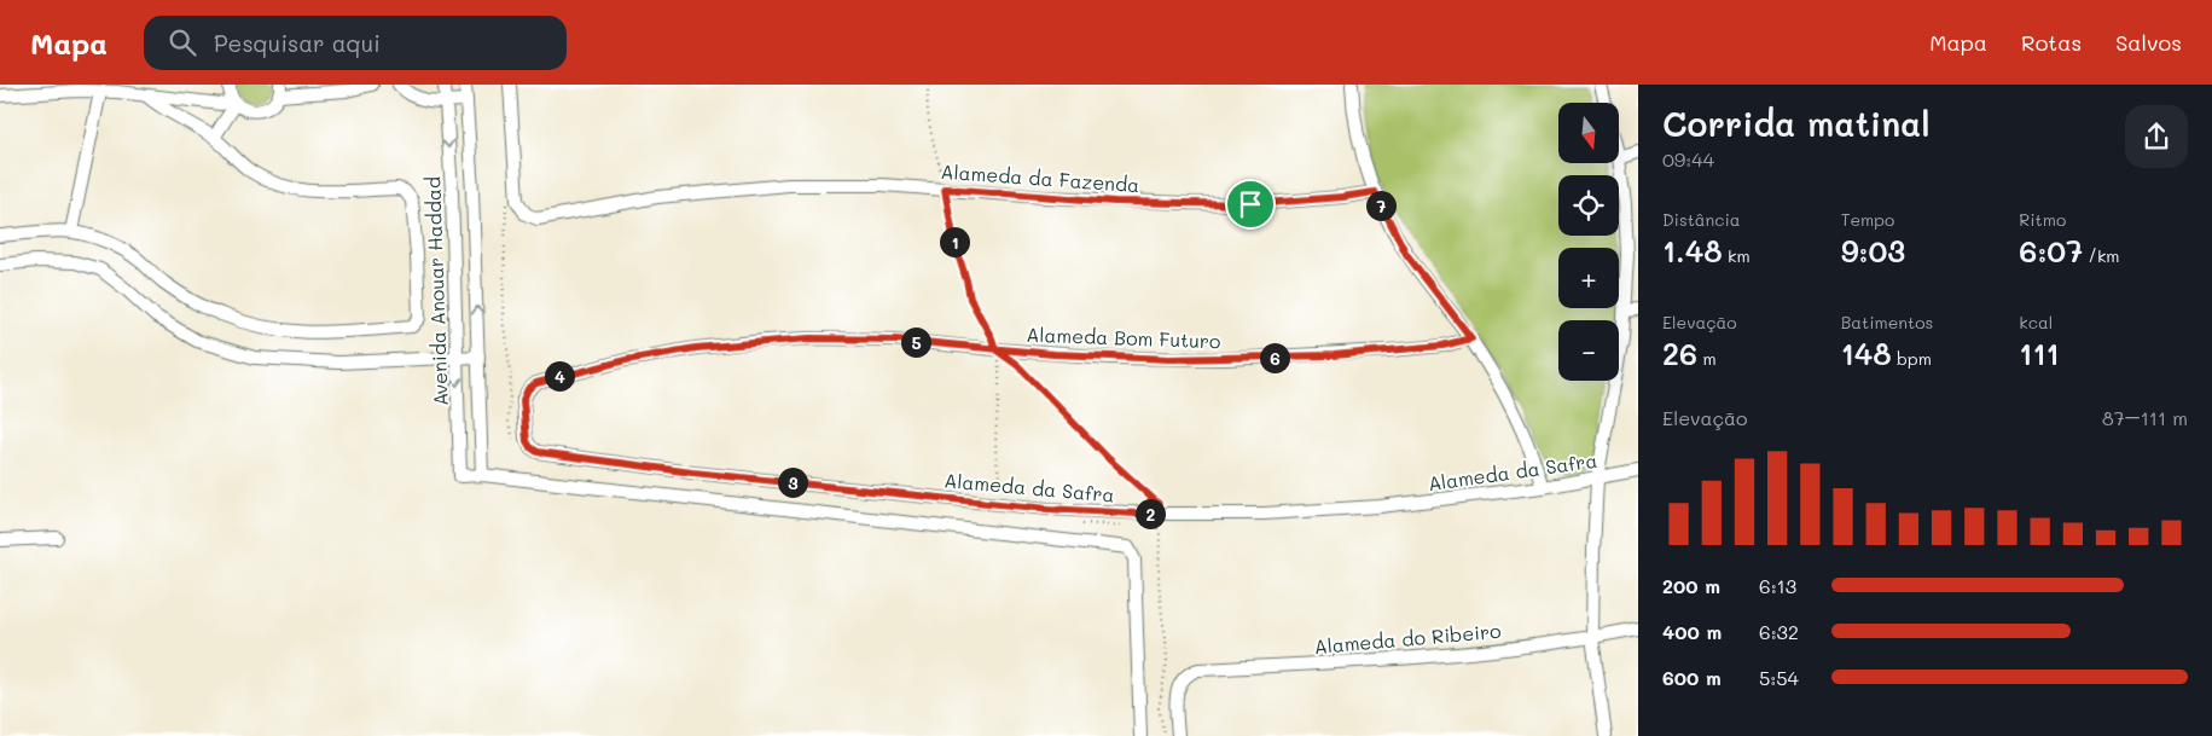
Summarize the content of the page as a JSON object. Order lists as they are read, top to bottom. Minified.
{"streets":{"street":["Alameda da Fazenda","Avenida Anouar Haddad","Alameda Bom Futuro","Alameda da Safra","Alameda do Ribeiro"]},"crossings":[["Alameda Bom Futuro","Alameda da Safra"]],"north":"bottom","page":{"header":"Mapa","search":"Pesquisar aqui","nav":["Mapa","Rotas","Salvos"],"heading":["Corrida matinal","09:44"],"map_buttons":["+","−"],"stats":[["Distância","1.48 km"],["Tempo","9:03"],["Ritmo","6:07 /km"],["Elevação","26 m"],["Batimentos","148 bpm"],["kcal","111"]],"pins":["7","1","5","6","4","3","2"],"chart":["Elevação","87–111 m"],"list":[{"name":"200 m","note":"6:13"},{"name":"400 m","note":"6:32"},{"name":"600 m","note":"5:54"}]}}
